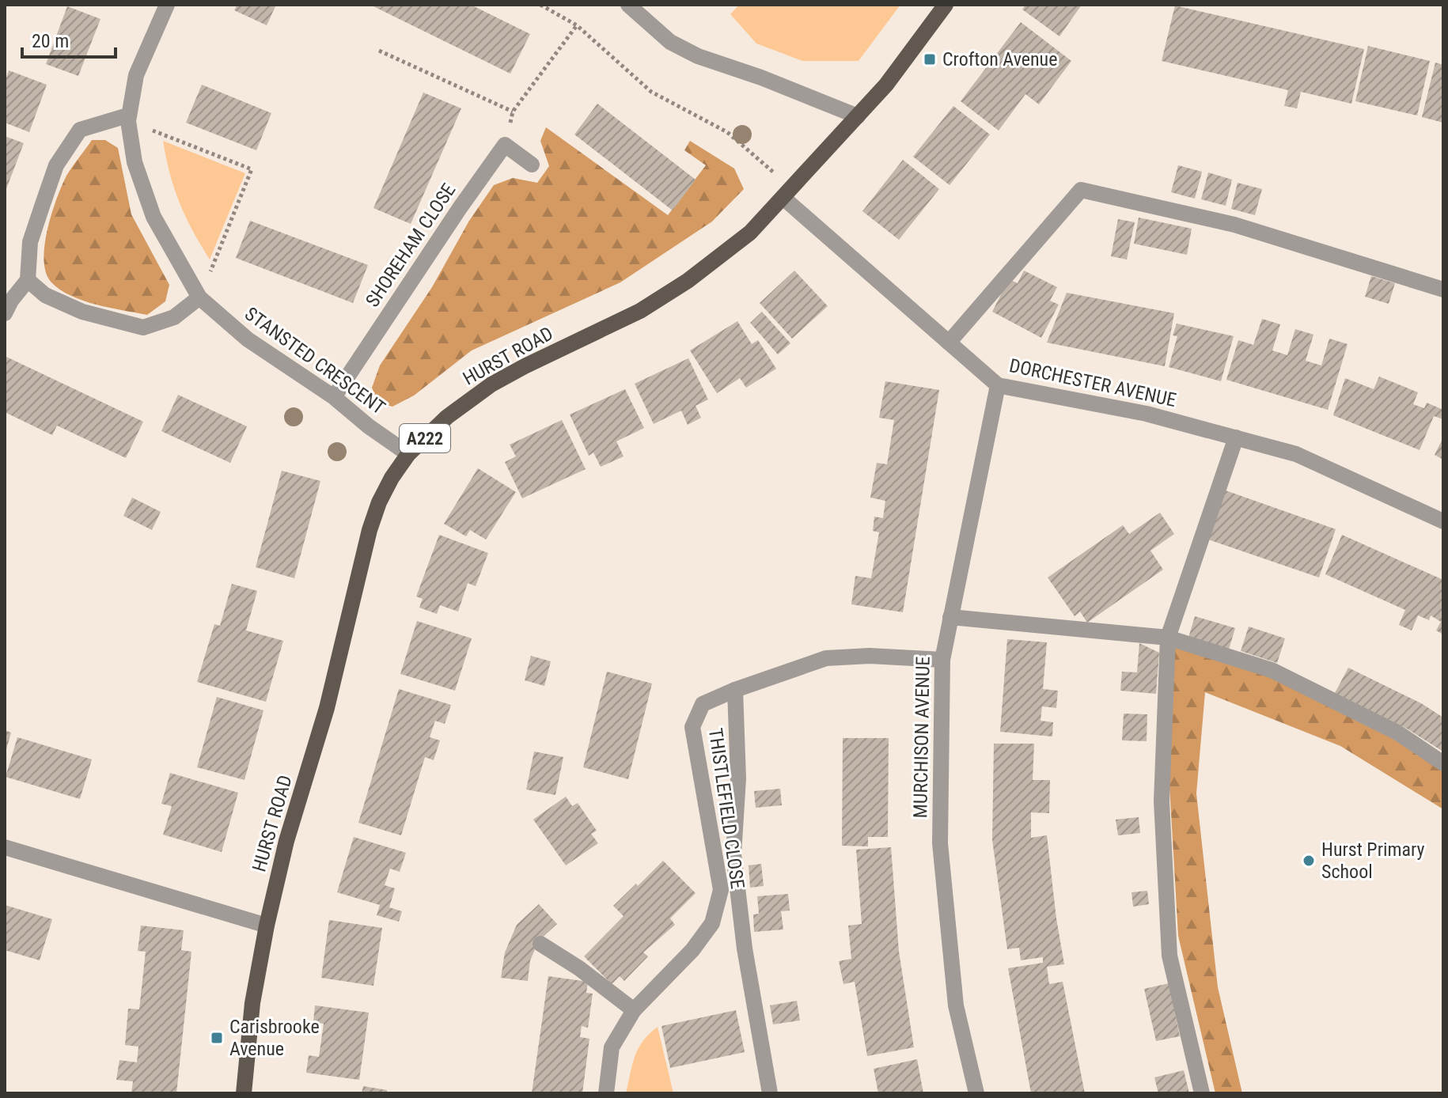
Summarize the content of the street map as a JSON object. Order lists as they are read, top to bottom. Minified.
{"streets":{"main road":["HURST ROAD","A222"],"street":["SHOREHAM CLOSE","STANSTED CRESCENT","DORCHESTER AVENUE","MURCHISON AVENUE","THISTLEFIELD CLOSE"]},"crossings":[["SHOREHAM CLOSE","STANSTED CRESCENT"],["HURST ROAD","STANSTED CRESCENT"],["HURST ROAD","DORCHESTER AVENUE"],["DORCHESTER AVENUE","MURCHISON AVENUE"],["MURCHISON AVENUE","THISTLEFIELD CLOSE"]],"places":{"transit":["Crofton Avenue","Carisbrooke Avenue"],"other":["Hurst Primary School"]},"scale_bar":"20 m"}
